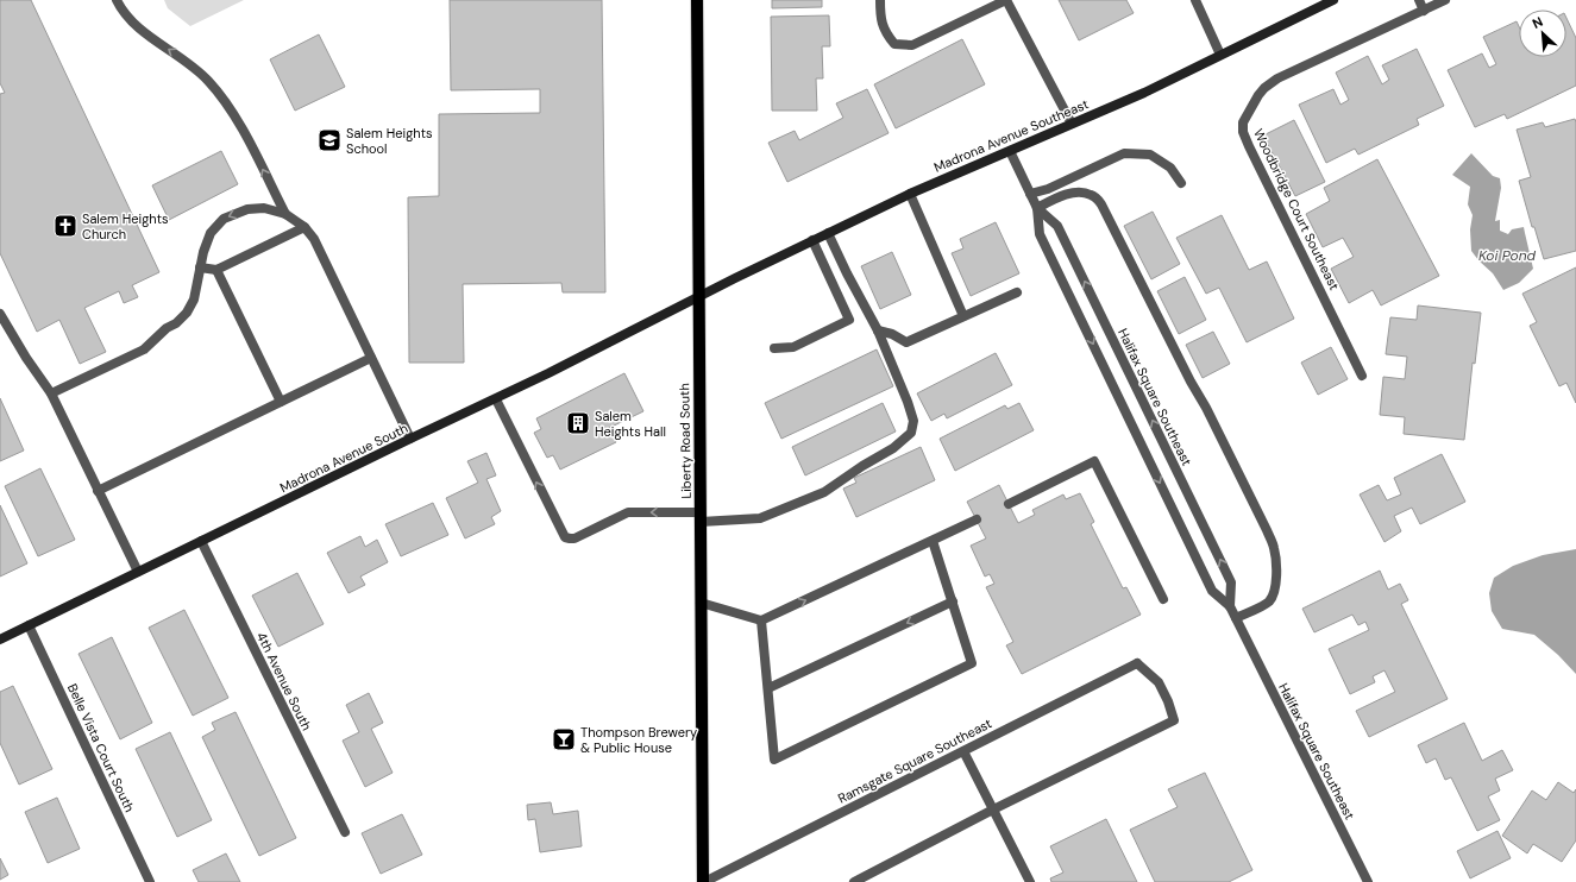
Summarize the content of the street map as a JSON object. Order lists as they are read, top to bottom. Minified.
{"streets":{"main road":["Madrona Avenue Southeast","Liberty Road South","Madrona Avenue South"],"street":["Woodbridge Court Southeast","Halifax Square Southeast","4th Avenue South","Belle Vista Court South","Ramsgate Square Southeast"]},"crossings":[["Madrona Avenue Southeast","Halifax Square Southeast"],["Madrona Avenue Southeast","Liberty Road South"],["Madrona Avenue Southeast","Madrona Avenue South"],["Liberty Road South","Madrona Avenue South"],["Liberty Road South","Ramsgate Square Southeast"],["Madrona Avenue South","4th Avenue South"],["Madrona Avenue South","Belle Vista Court South"]],"water":["Koi Pond"],"places":{"school or university":["Salem Heights School"],"church":["Salem Heights Church"],"building":["Salem Heights Hall"],"bar":["Thompson Brewery & Public House"]},"north":"top left"}
